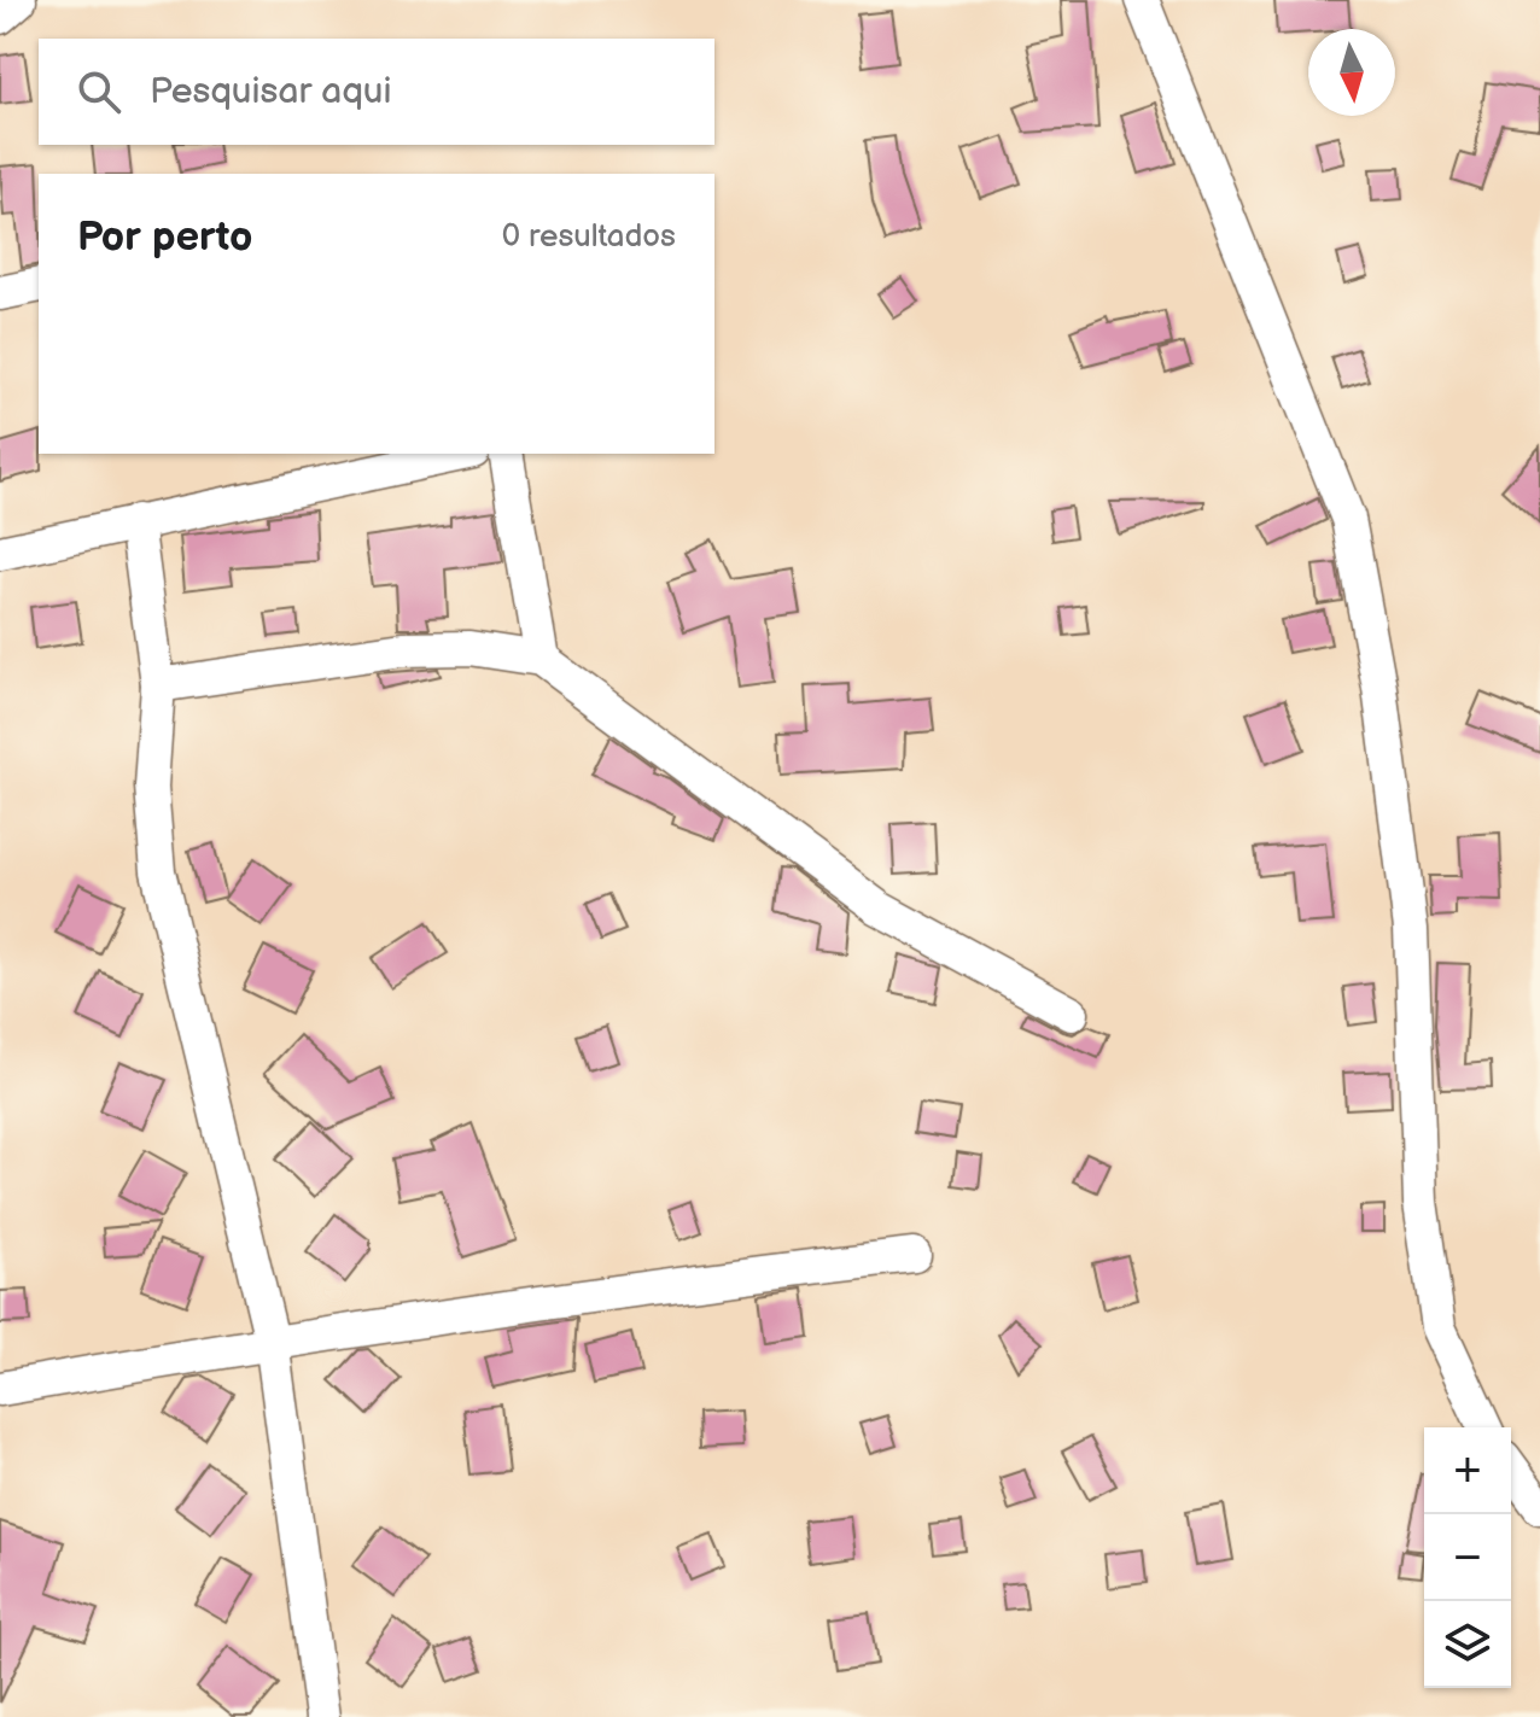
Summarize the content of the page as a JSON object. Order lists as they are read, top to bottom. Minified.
{"north":"bottom","page":{"search":"Pesquisar aqui","heading":["Por perto","0 resultados"],"map_buttons":["+","−"]}}
